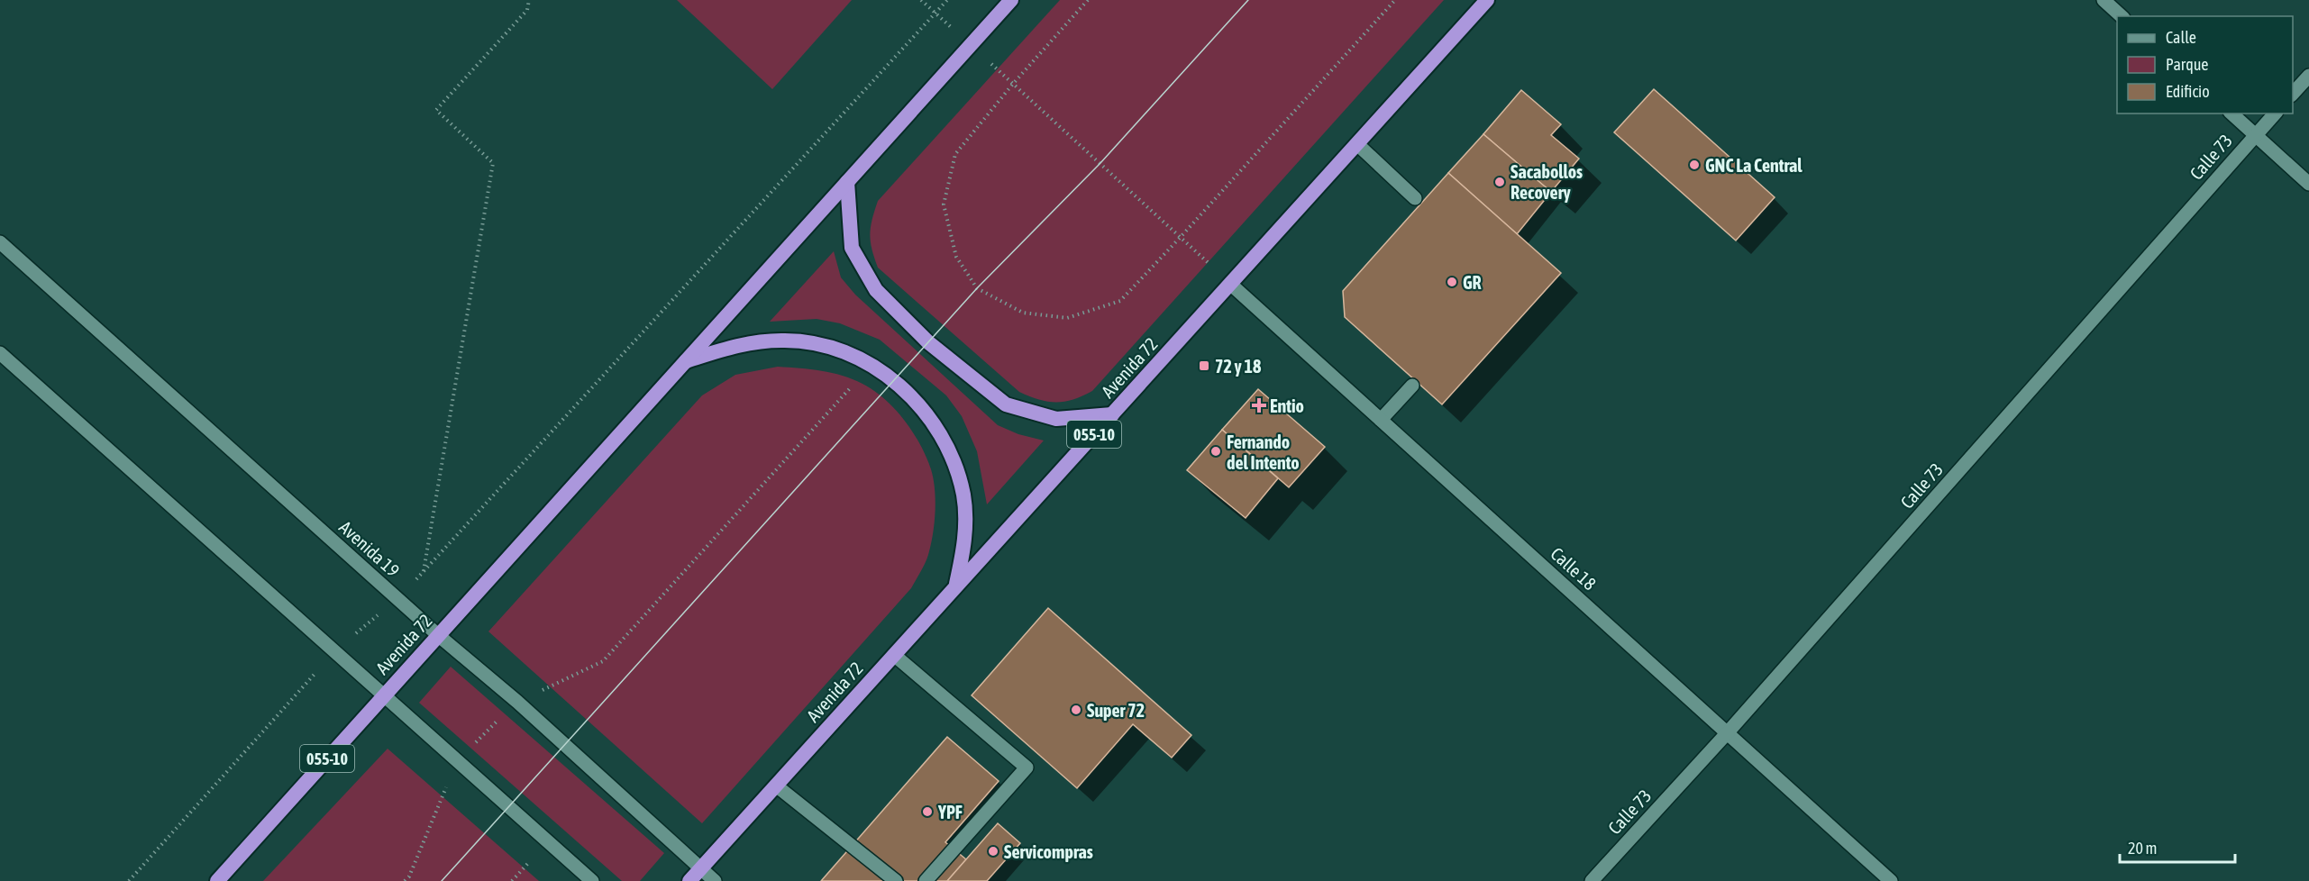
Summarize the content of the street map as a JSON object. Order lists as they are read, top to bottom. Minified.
{"streets":{"highway":["Avenida 72","055-10"],"street":["Calle 73","Avenida 19","Calle 18"]},"crossings":[["Calle 73","Calle 18"],["Avenida 72","Avenida 19"],["Avenida 72","Calle 18"]],"places":{"other":["GNC La Central","Sacabollos Recovery","GR","Fernando del Intento","Super 72","YPF","Servicompras"],"transit":["72 y 18"],"health":["Entio"]},"legend":["Calle","Parque","Edificio"],"scale_bar":"20 m"}
